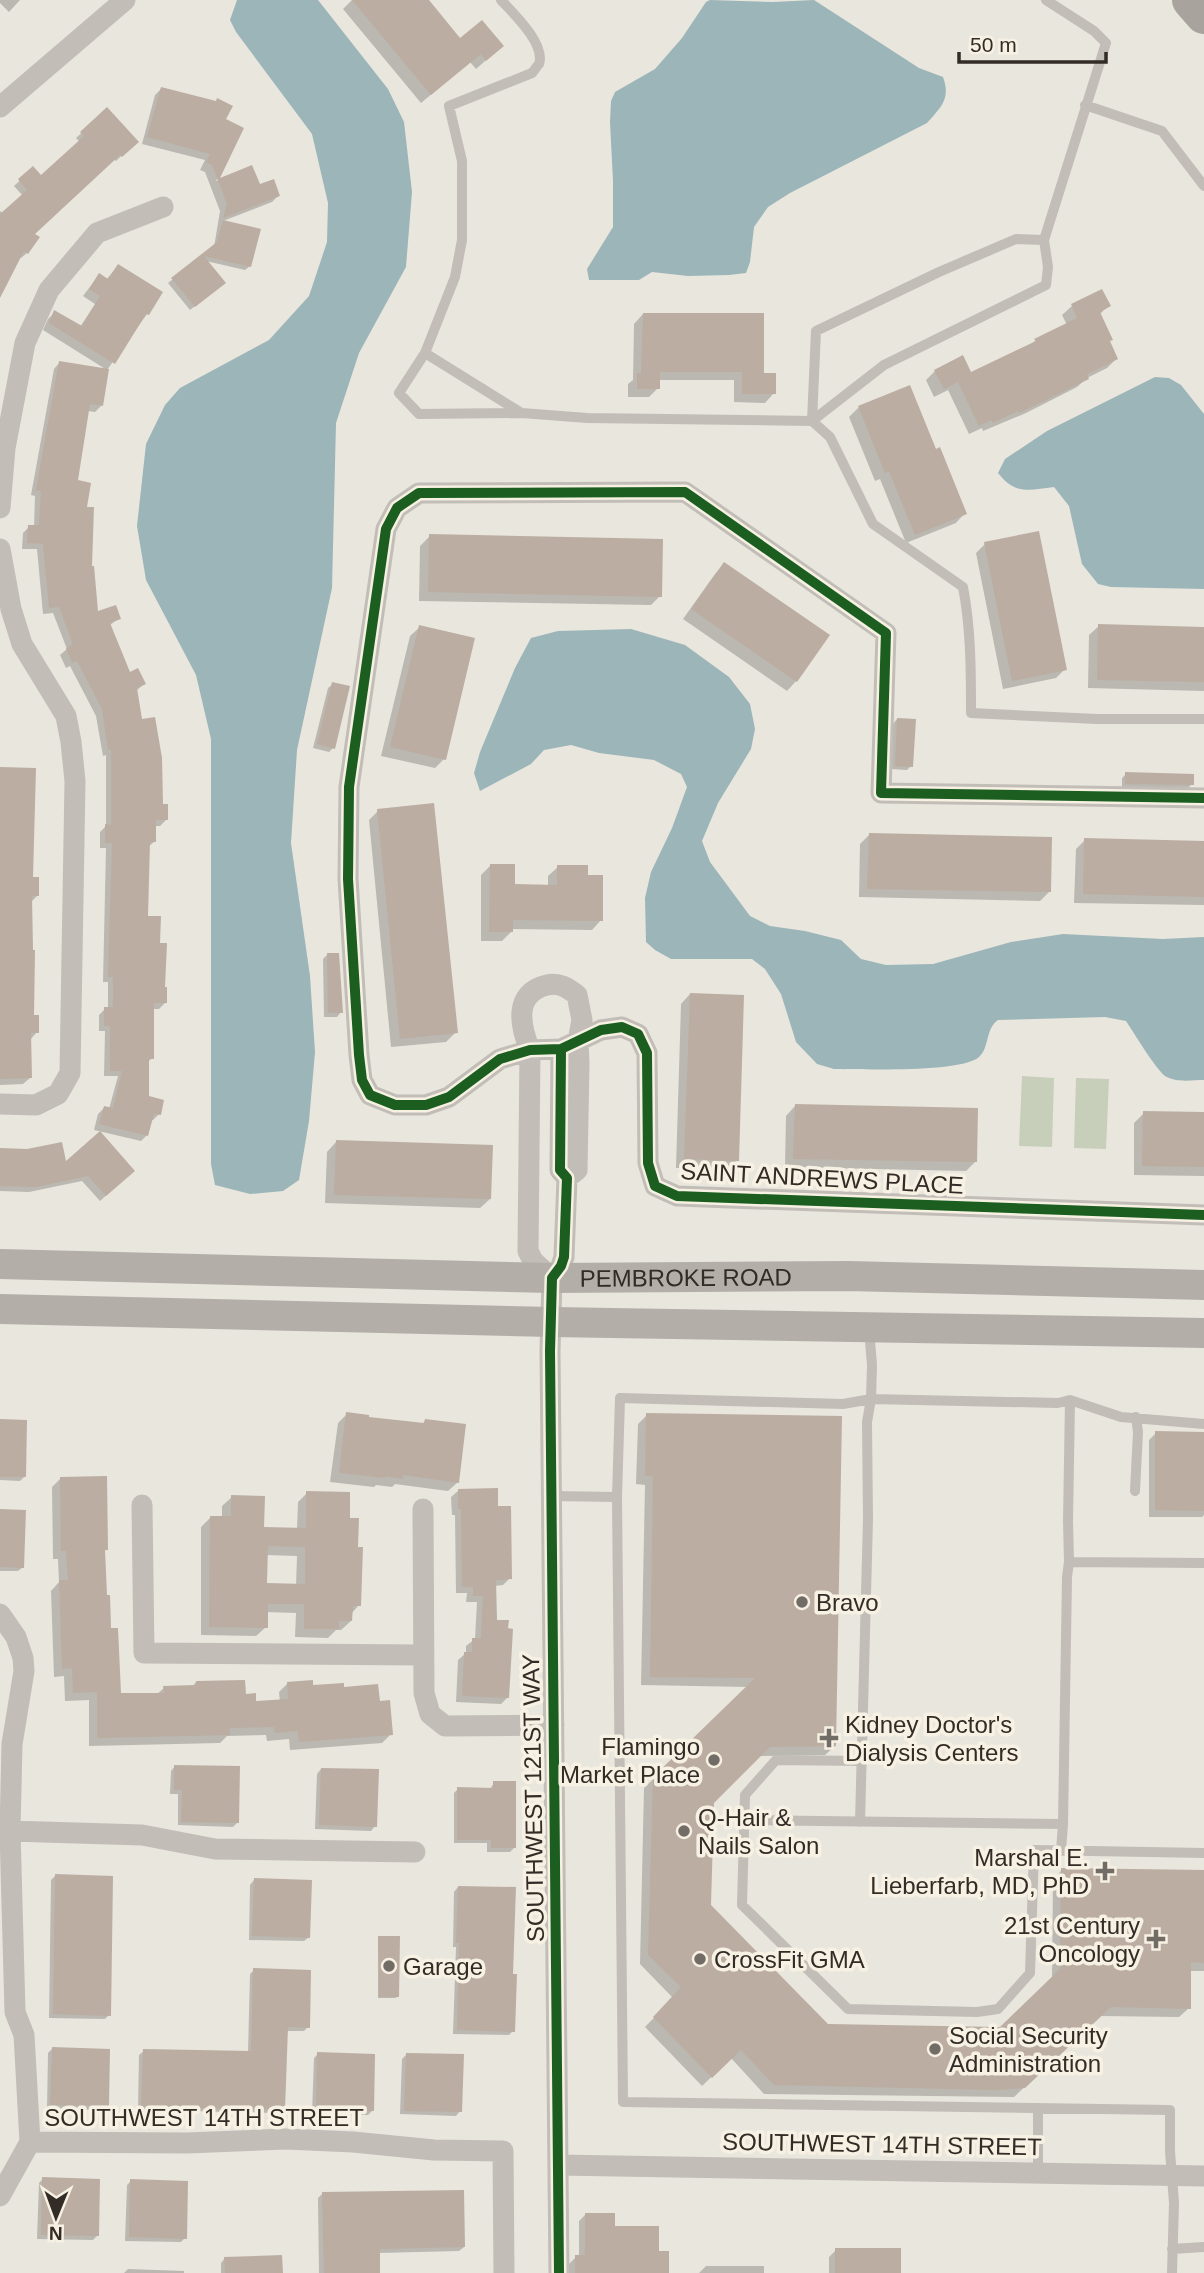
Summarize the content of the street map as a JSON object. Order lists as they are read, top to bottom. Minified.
{"streets":{"main road":["PEMBROKE ROAD"],"street":["SAINT ANDREWS PLACE","SOUTHWEST 121ST WAY","SOUTHWEST 14TH STREET"]},"crossings":[["PEMBROKE ROAD","SOUTHWEST 121ST WAY"],["SOUTHWEST 121ST WAY","SOUTHWEST 14TH STREET"]],"places":{"other":["Bravo","Flamingo Market Place","Q-Hair & Nails Salon","CrossFit GMA","Garage","Social Security Administration"],"health":["Kidney Doctor's Dialysis Centers","Marshal E. Lieberfarb, MD, PhD","21st Century Oncology"]},"scale_bar":"50 m","north":"bottom"}
